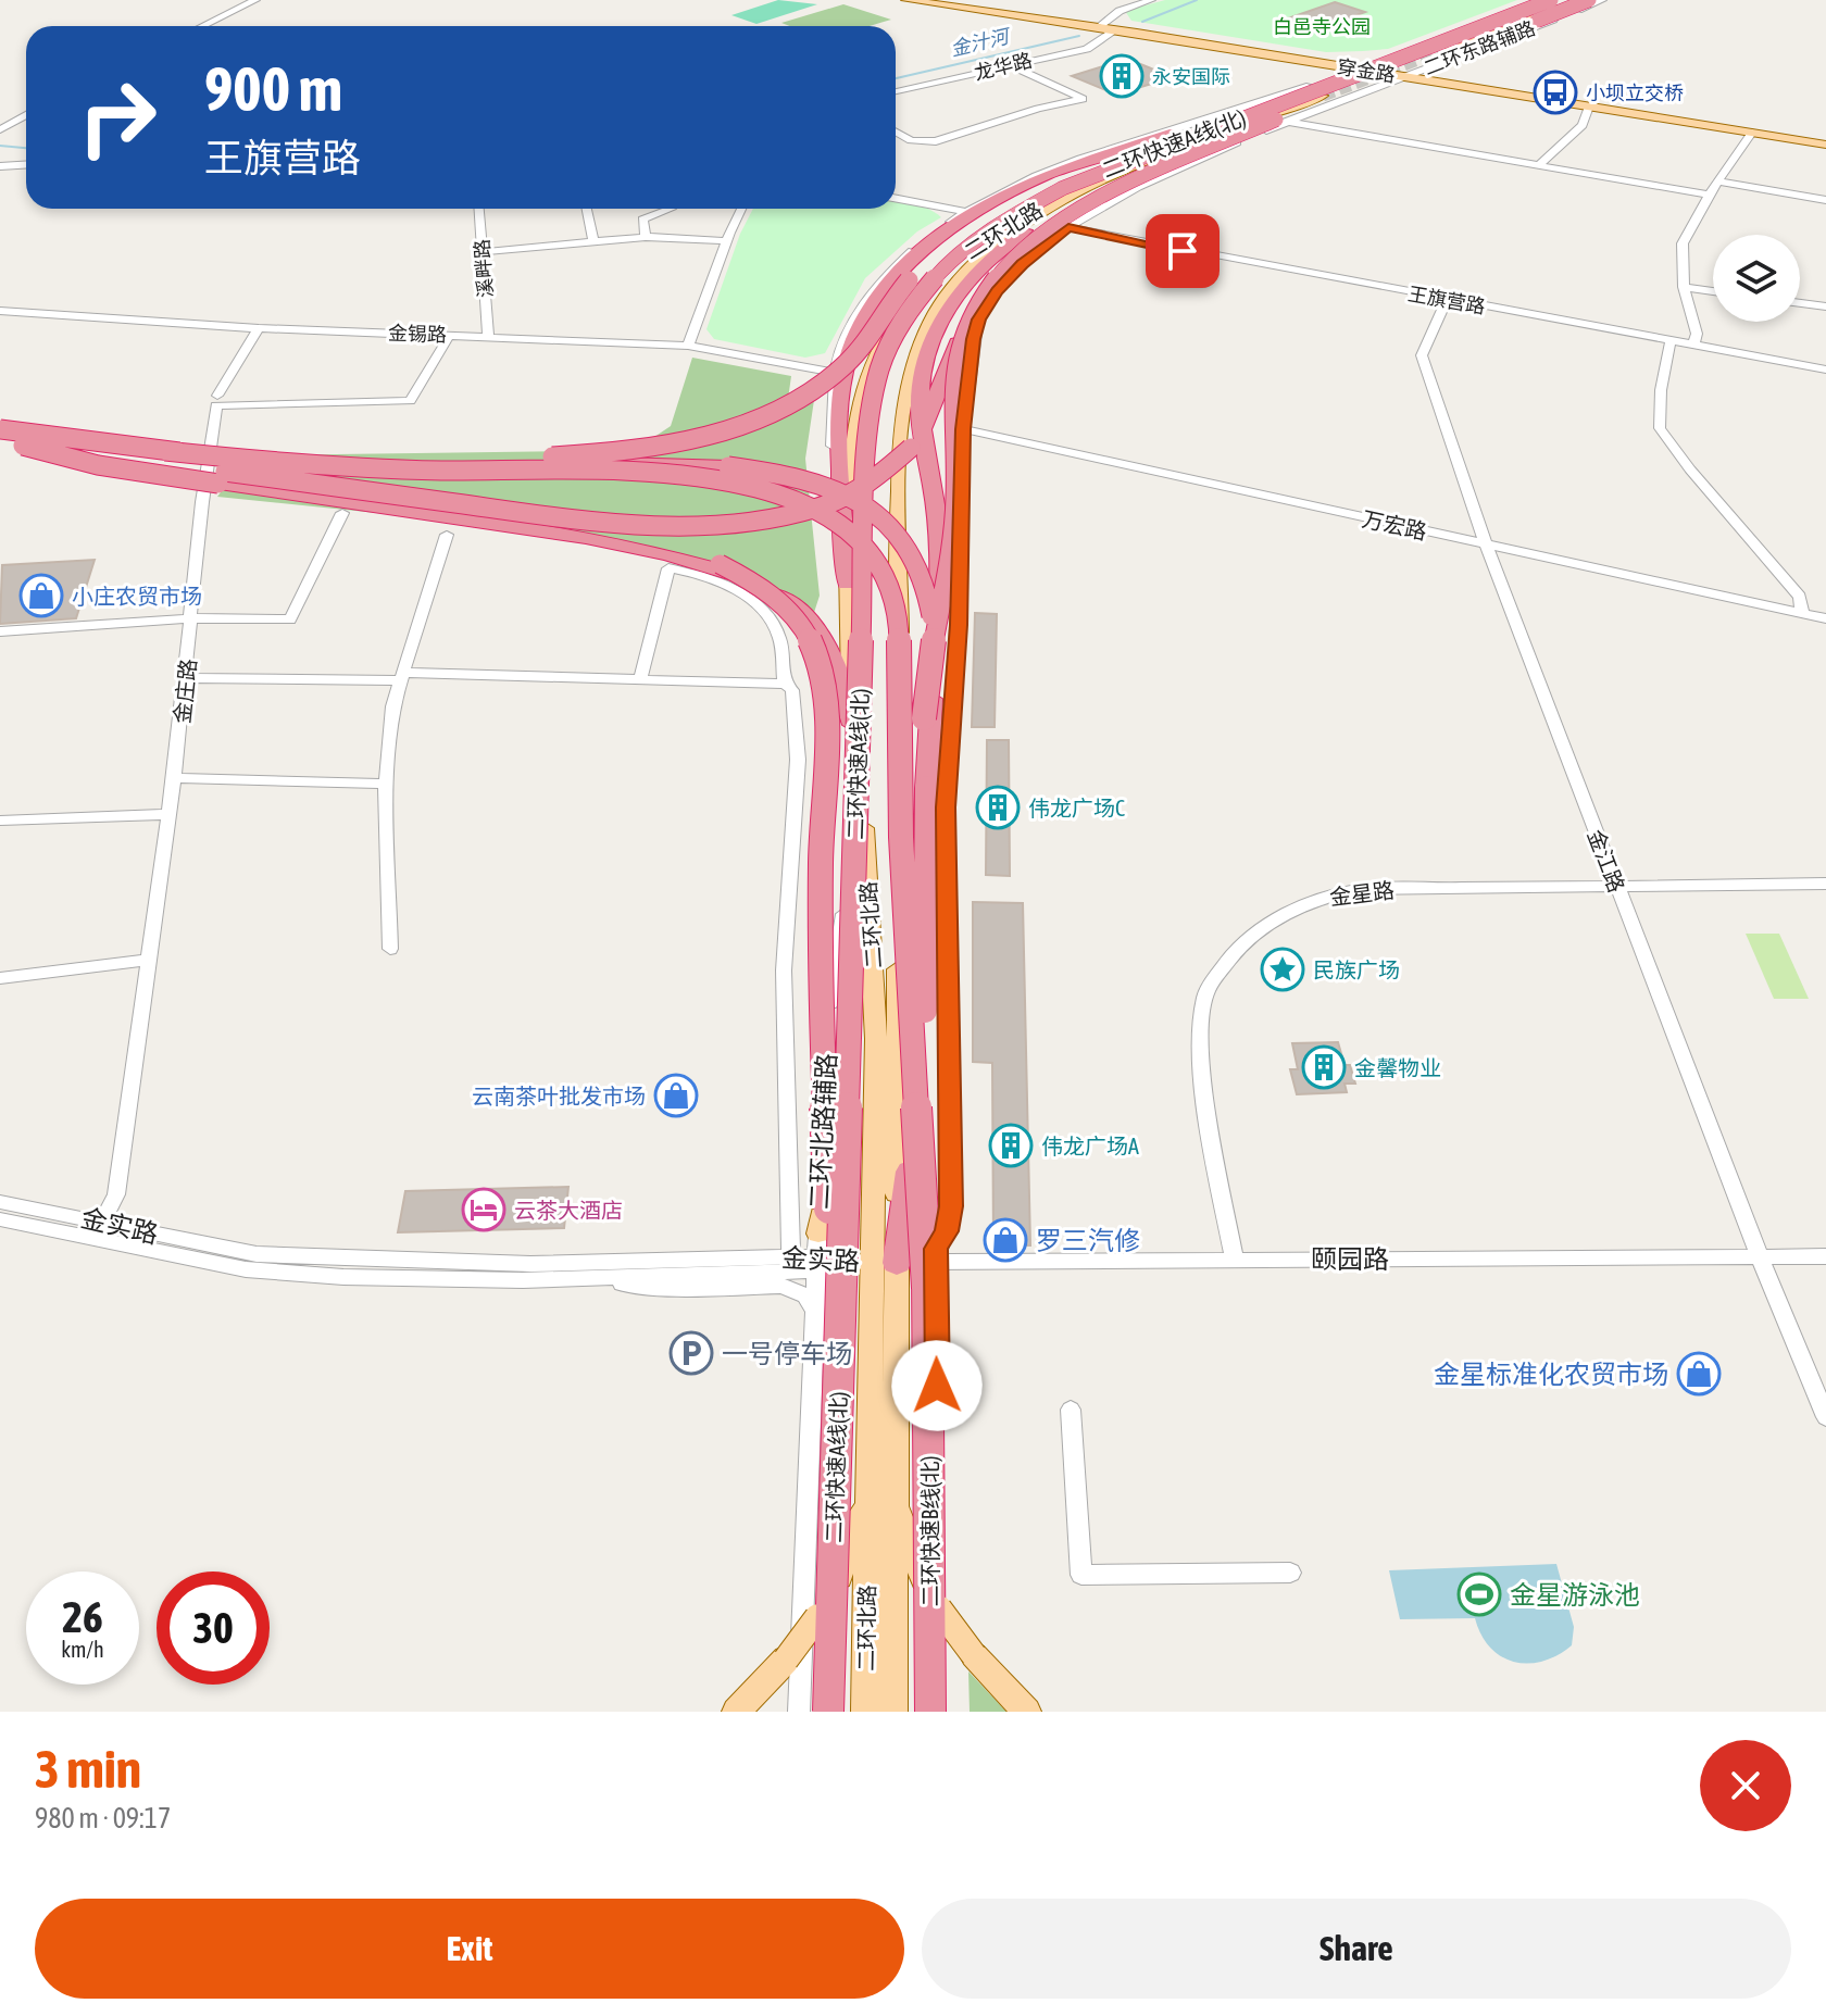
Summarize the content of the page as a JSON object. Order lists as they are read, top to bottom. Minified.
{"streets":{"highway":["二环快速A线(北)","二环快速B线(北)"],"main road":["穿金路","二环北路"],"street":["二环东路辅路","龙华路","溪畔路","王旗营路","金锡路","万宏路","金庄路","金江路","金星路","二环北路辅路","金实路","颐园路"]},"crossings":[["二环东路辅路","穿金路"],["二环东路辅路","二环快速A线(北)"],["二环东路辅路","二环北路"],["二环东路辅路","二环快速B线(北)"],["龙华路","穿金路"],["二环快速A线(北)","二环北路"],["二环快速A线(北)","二环快速B线(北)"],["二环北路","二环北路辅路"],["二环北路","金实路"],["二环北路","颐园路"],["二环北路","二环快速B线(北)"],["溪畔路","金锡路"],["王旗营路","金江路"],["金锡路","金庄路"],["万宏路","金江路"],["金庄路","金实路"],["金江路","金星路"],["金江路","颐园路"],["金星路","颐园路"],["二环北路辅路","金实路"],["金实路","颐园路"],["颐园路","二环快速B线(北)"]],"water":["金汁河"],"parks":["白邑寺公园"],"places":{"building":["永安国际","伟龙广场C","金馨物业","伟龙广场A"],"bus stop":["小坝立交桥"],"shop":["小庄农贸市场","云南茶叶批发市场","罗三汽修","金星标准化农贸市场"],"place":["民族广场"],"hotel":["云茶大酒店"],"parking":["一号停车场"],"sports":["金星游泳池"]},"page":{"turn":["900 m","王旗营路"],"speed":"26 km/h","limit":"30","heading":["3 min","980 m · 09:17"],"buttons":["Exit","Share"]}}
